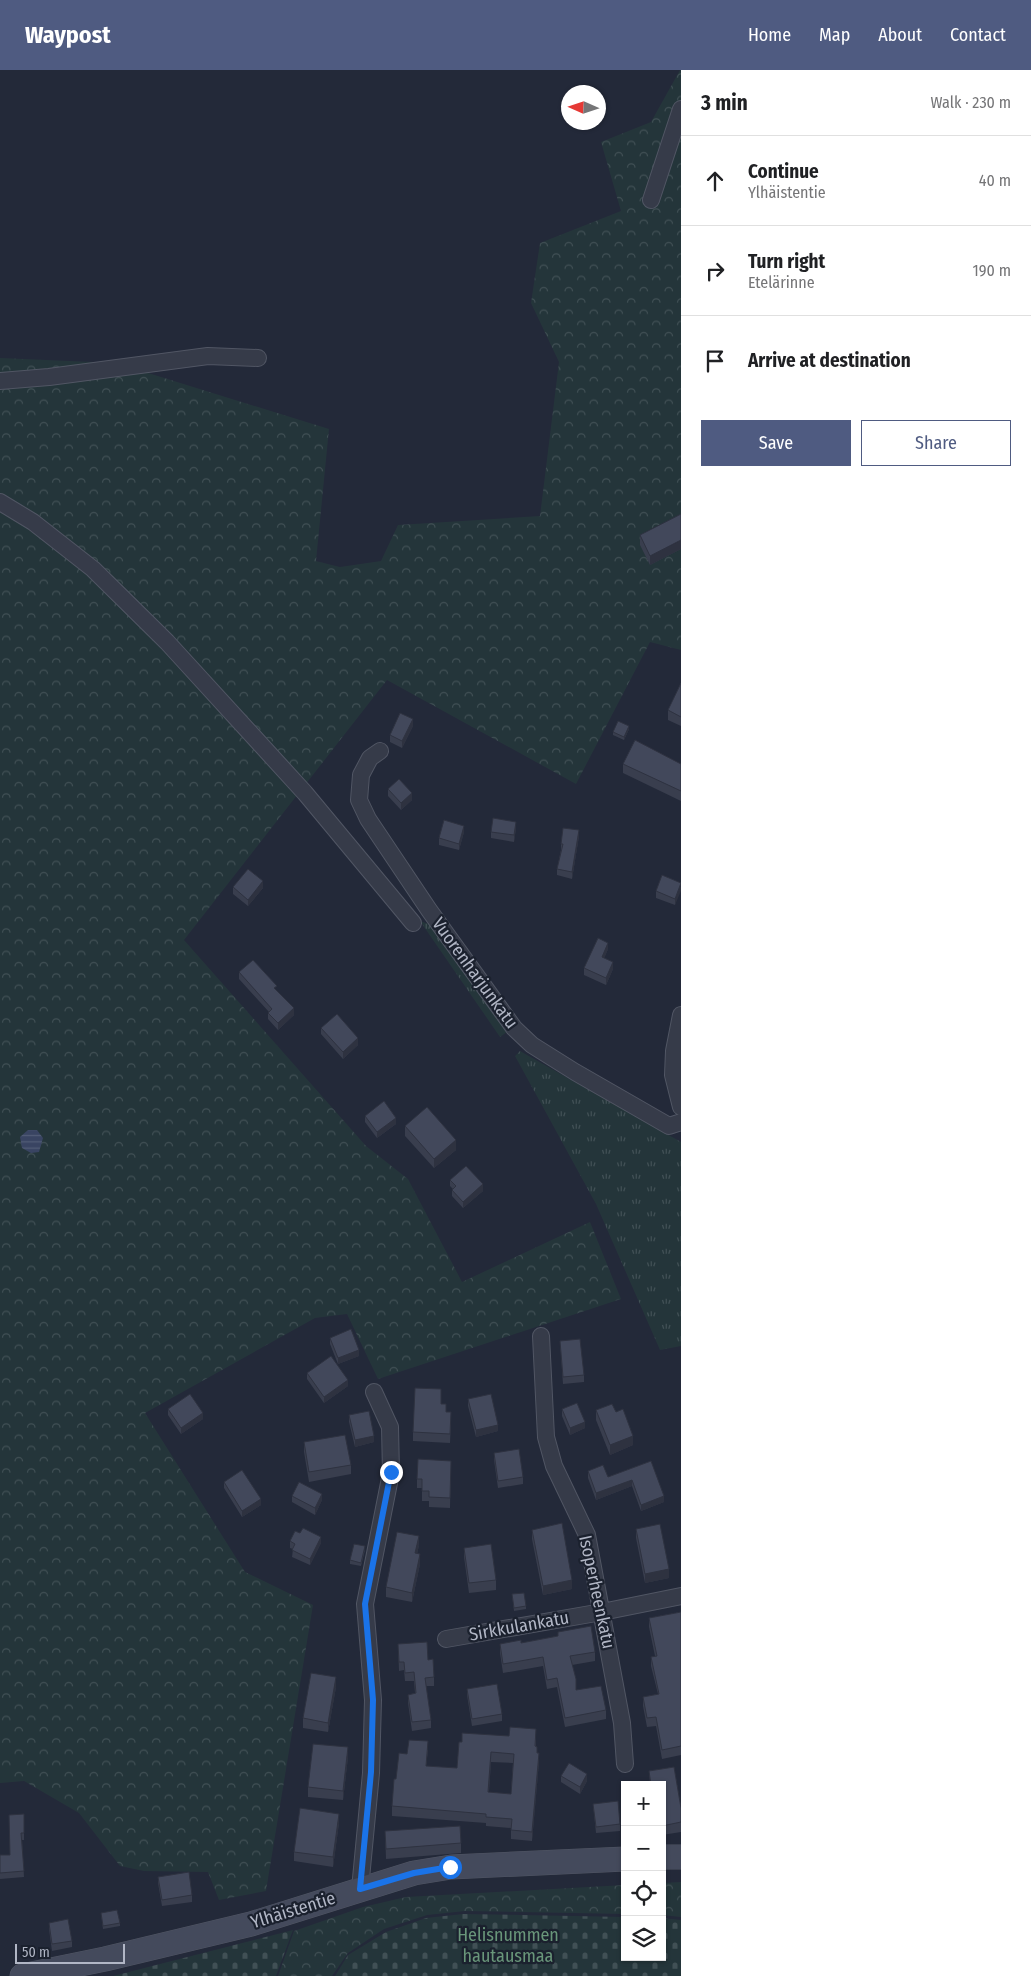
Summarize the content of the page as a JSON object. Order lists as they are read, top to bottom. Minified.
{"streets":{"street":["Vuorenharjunkatu","Isoperheenkatu","Sirkkulankatu","Ylhäistentie"]},"crossings":[["Isoperheenkatu","Sirkkulankatu"]],"parks":["Helisnummen hautausmaa"],"scale_bar":"50 m","north":"left","page":{"header":"Waypost","nav":["Home","Map","About","Contact"],"heading":["3 min","Walk · 230 m"],"list":[["Continue","Ylhäistentie","40 m"],["Turn right","Etelärinne","190 m"],"Arrive at destination"],"buttons":["Save","Share"],"map_buttons":["+","−"],"scale":"50 m"}}
